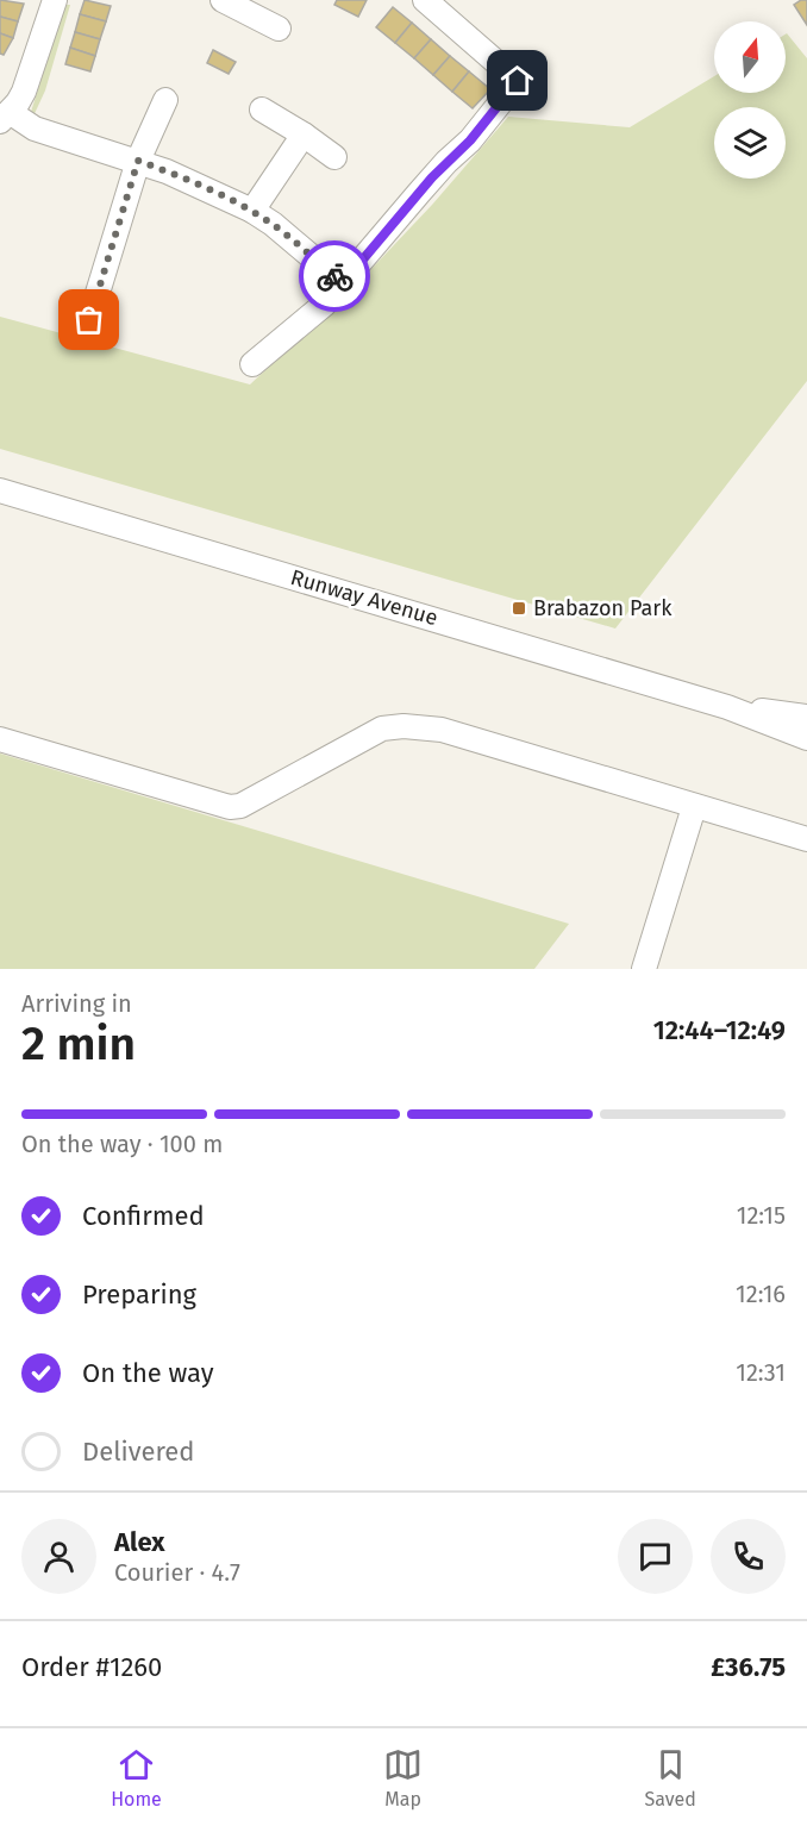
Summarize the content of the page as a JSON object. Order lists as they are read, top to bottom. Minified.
{"streets":{"street":["Runway Avenue"]},"places":{"transit":["Brabazon Park"]},"north":"top","page":{"heading":["2 min","Arriving in","12:44–12:49"],"panel":["Alex","Courier · 4.7","Order #1260","£36.75"],"bar":"On the way · 100 m","list":[["Confirmed","12:15"],["Preparing","12:16"],["On the way","12:31"],"Delivered"],"tabs":["Home","Map","Saved"]}}
